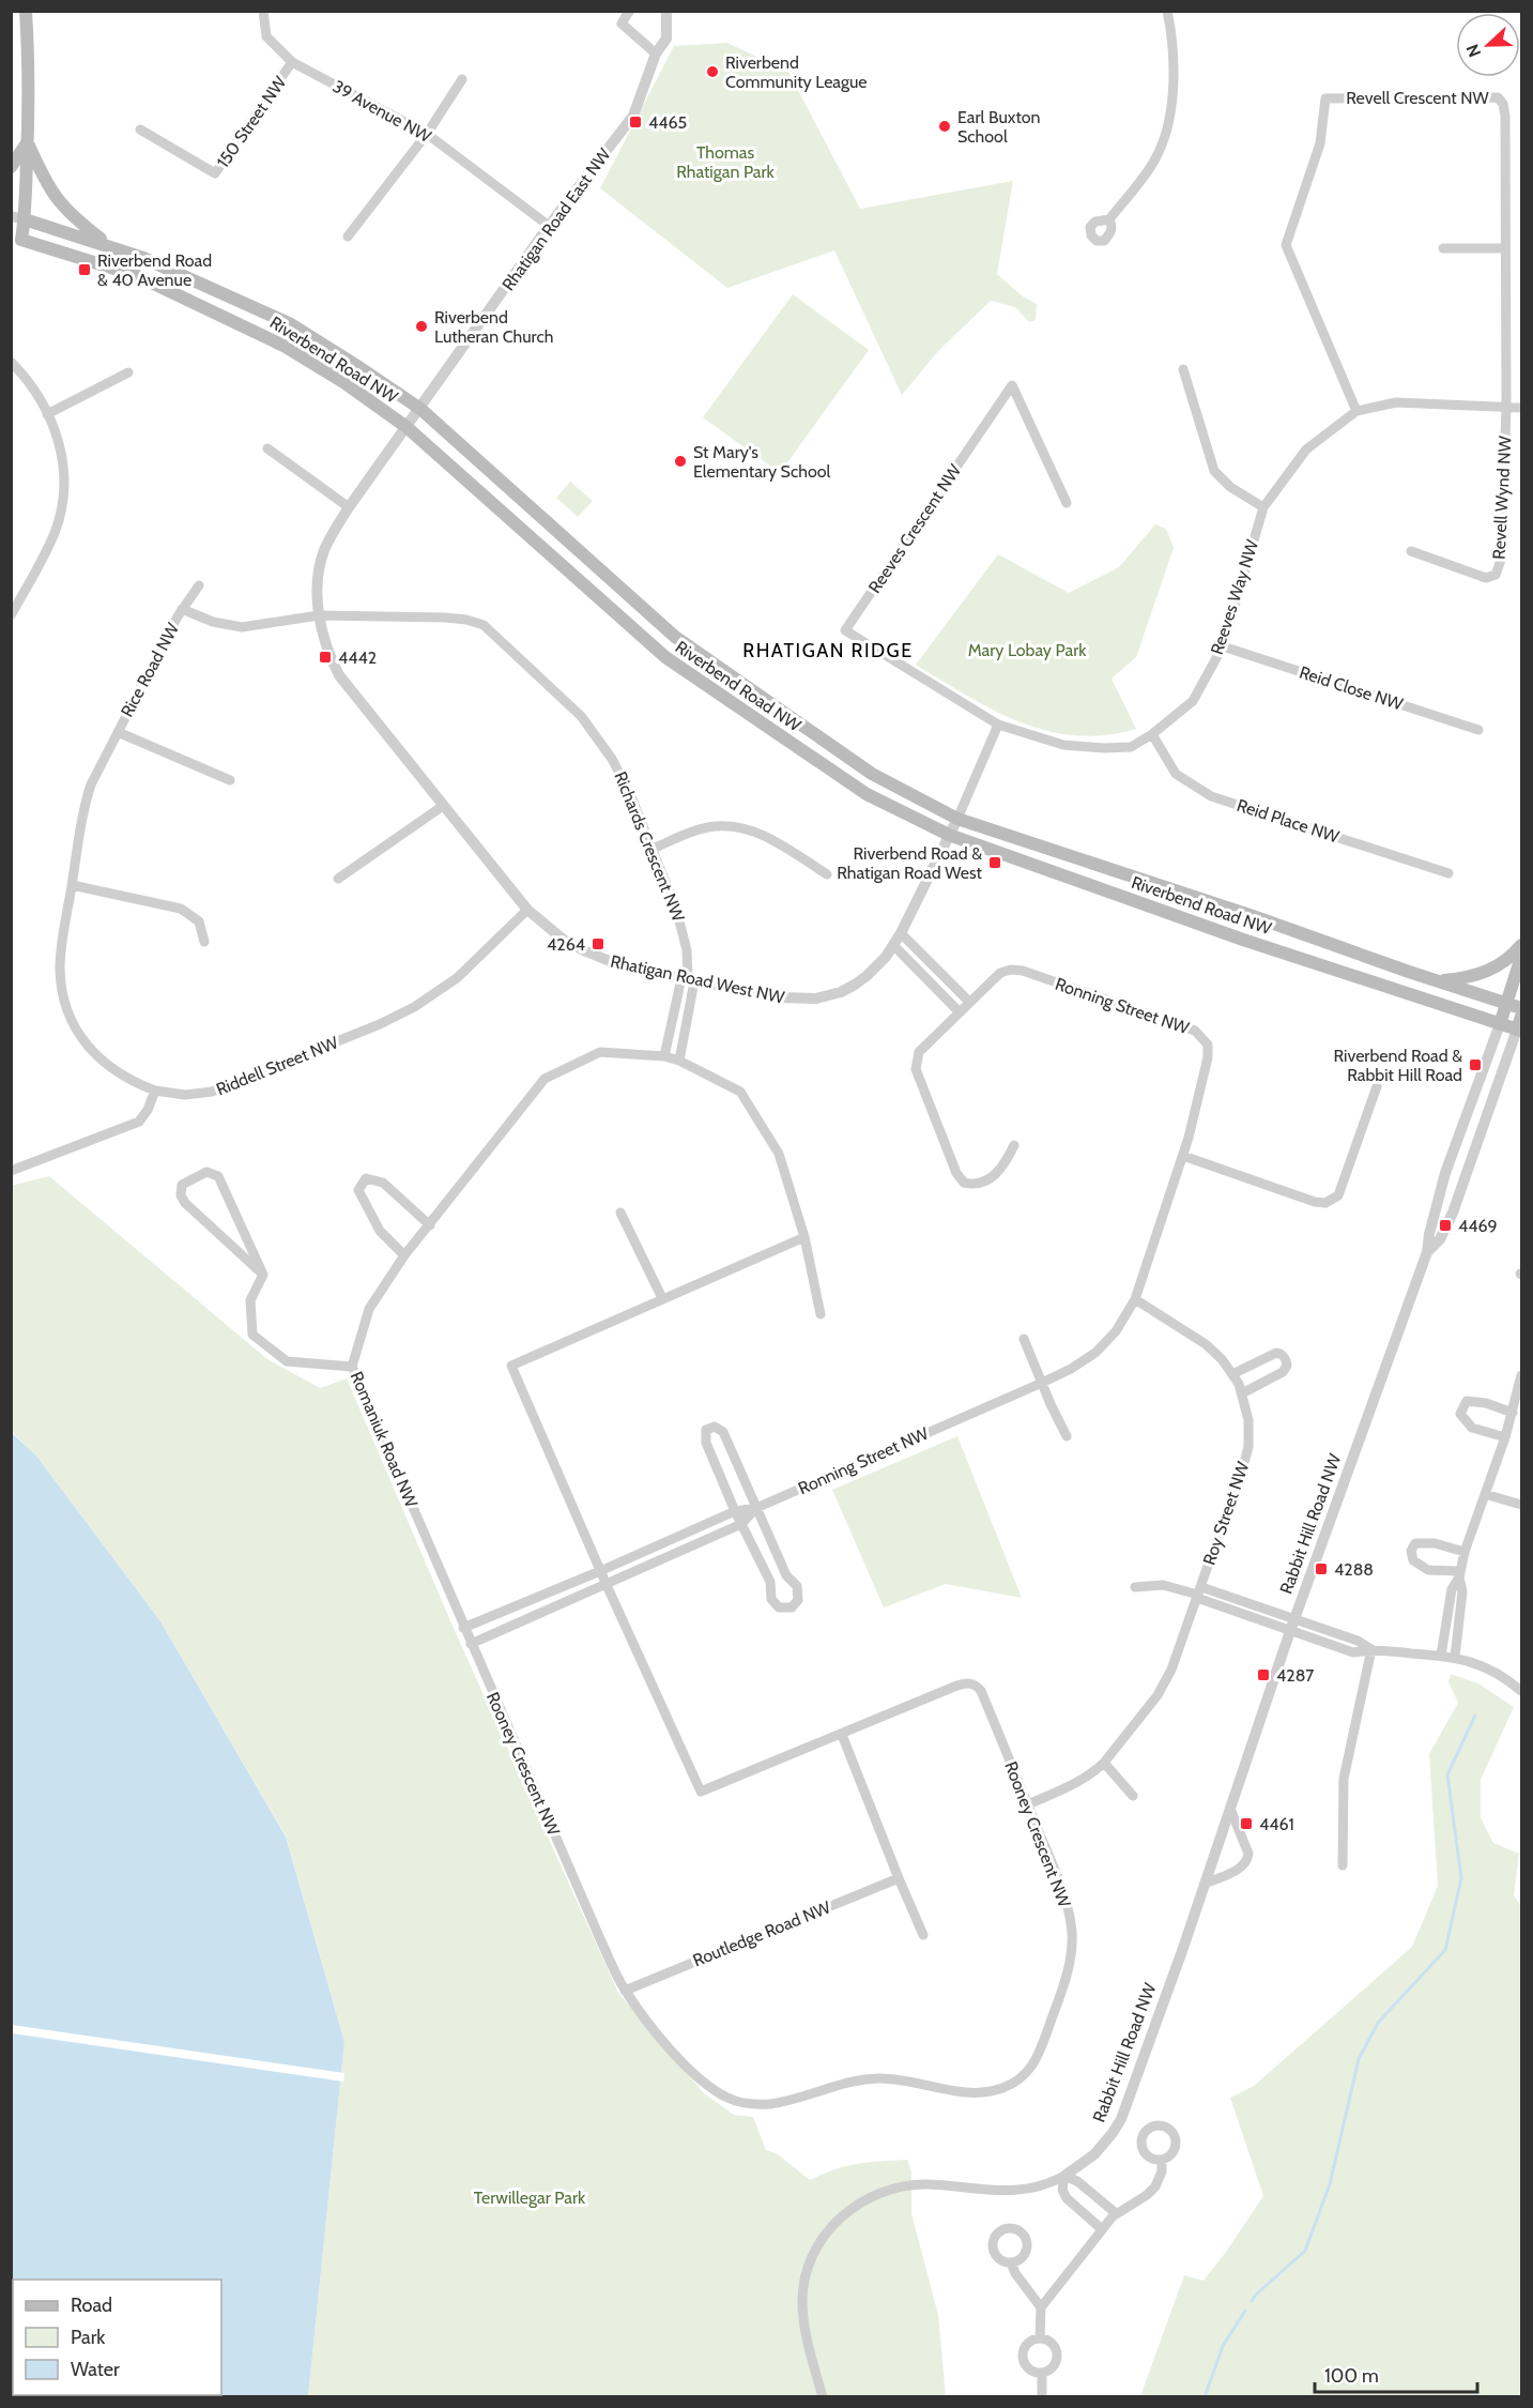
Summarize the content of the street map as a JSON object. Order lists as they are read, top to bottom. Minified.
{"streets":{"main road":["Riverbend Road NW","Rabbit Hill Road NW"],"street":["Revell Crescent NW","39 Avenue NW","150 Street NW","Rhatigan Road East NW","Revell Wynd NW","Reeves Crescent NW","Reeves Way NW","Rice Road NW","Reid Close NW","Reid Place NW","Richards Crescent NW","Rhatigan Road West NW","Ronning Street NW","Riddell Street NW","Romaniuk Road NW","Roy Street NW","Rooney Crescent NW","Routledge Road NW"]},"crossings":[["Revell Crescent NW","Revell Wynd NW"],["Revell Crescent NW","Reeves Way NW"],["39 Avenue NW","150 Street NW"],["39 Avenue NW","Rhatigan Road East NW"],["Rhatigan Road East NW","Riverbend Road NW"],["Rhatigan Road East NW","Rhatigan Road West NW"],["Riverbend Road NW","Rhatigan Road West NW"],["Riverbend Road NW","Rabbit Hill Road NW"],["Revell Wynd NW","Reeves Way NW"],["Reeves Crescent NW","Reeves Way NW"],["Reeves Way NW","Reid Close NW"],["Reeves Way NW","Reid Place NW"],["Rice Road NW","Richards Crescent NW"],["Rice Road NW","Rhatigan Road West NW"],["Rice Road NW","Riddell Street NW"],["Richards Crescent NW","Rhatigan Road West NW"],["Rhatigan Road West NW","Riddell Street NW"],["Ronning Street NW","Romaniuk Road NW"],["Ronning Street NW","Roy Street NW"],["Ronning Street NW","Rooney Crescent NW"],["Romaniuk Road NW","Rooney Crescent NW"],["Roy Street NW","Rooney Crescent NW"],["Rooney Crescent NW","Routledge Road NW"]],"districts":["RHATIGAN RIDGE"],"parks":["Thomas Rhatigan Park","Mary Lobay Park","Terwillegar Park"],"places":{"other":["Riverbend Community League","Earl Buxton School","Riverbend Lutheran Church","St Mary's Elementary School"],"transit":["4465","Riverbend Road & 40 Avenue","4442","Riverbend Road & Rhatigan Road West","4264","Riverbend Road & Rabbit Hill Road","4469","4288","4287","4461"]},"legend":["Road","Park","Water"],"scale_bar":"100 m","north":"left"}
